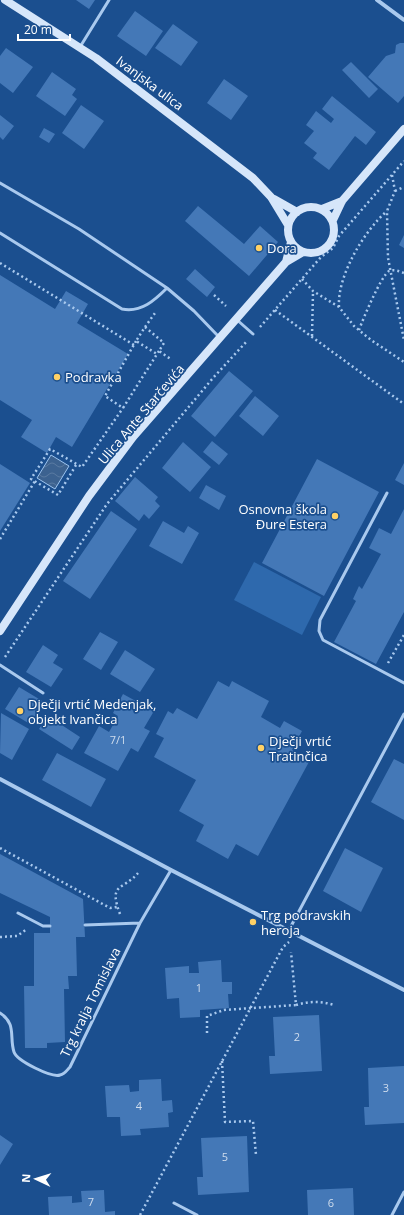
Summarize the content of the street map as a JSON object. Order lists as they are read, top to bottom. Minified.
{"streets":{"main road":["Ivanjska ulica","Ulica Ante Starčevića"],"lane":["Trg kralja Tomislava"]},"places":["Dora","Podravka","Osnovna škola Đure Estera","Dječji vrtić Medenjak, objekt Ivančica","Dječji vrtić Tratinčica","Trg podravskih heroja"],"house_numbers":["7/1","1","2","3","4","5","7","6"],"scale_bar":"20 m","north":"left"}
